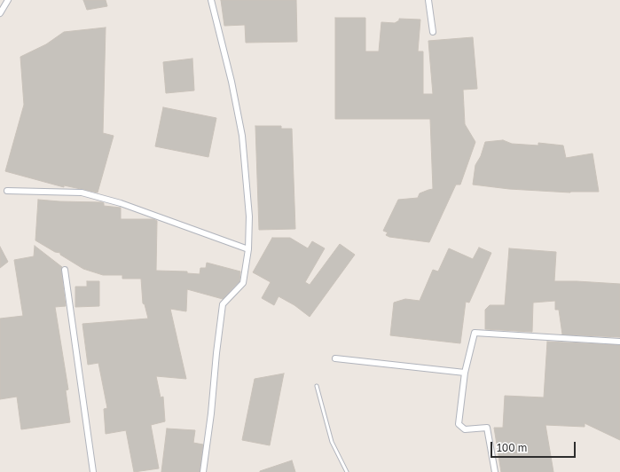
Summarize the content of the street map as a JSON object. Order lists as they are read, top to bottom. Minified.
{"scale_bar":"100 m"}
